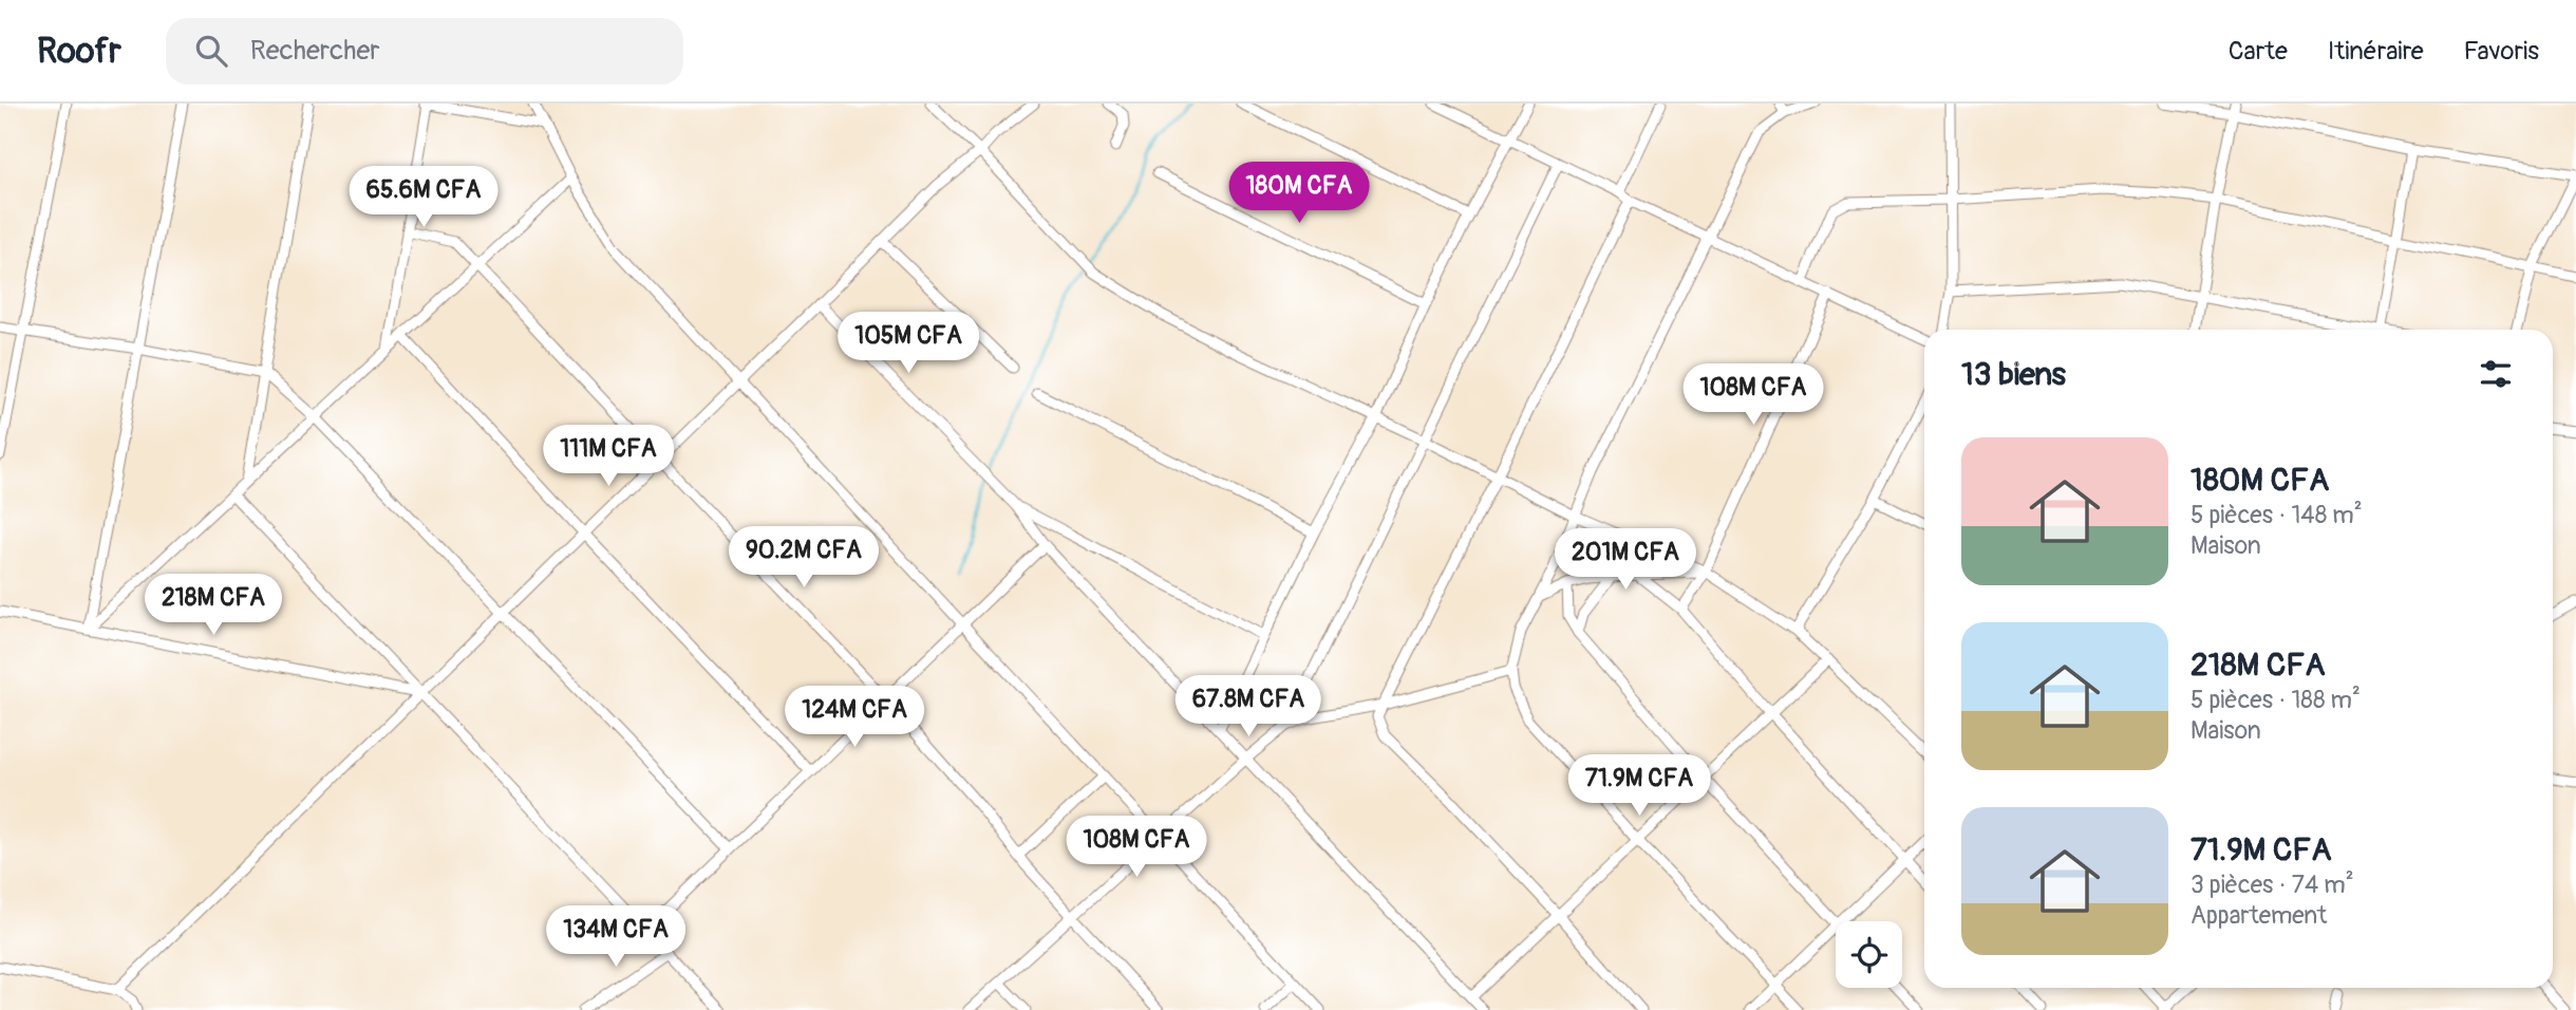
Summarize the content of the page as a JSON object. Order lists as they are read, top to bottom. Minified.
{"page":{"header":"Roofr","search":"Rechercher","nav":["Carte","Itinéraire","Favoris"],"price":["180M CFA","65.6M CFA","105M CFA","108M CFA","111M CFA","90.2M CFA","201M CFA","218M CFA","67.8M CFA","124M CFA","71.9M CFA","108M CFA","134M CFA"],"heading":"13 biens","list":[{"name":"180M CFA","note":"5 pièces · 148 m² · Maison"},{"name":"218M CFA","note":"5 pièces · 188 m² · Maison"},{"name":"71.9M CFA","note":"3 pièces · 74 m² · Appartement"}]}}
